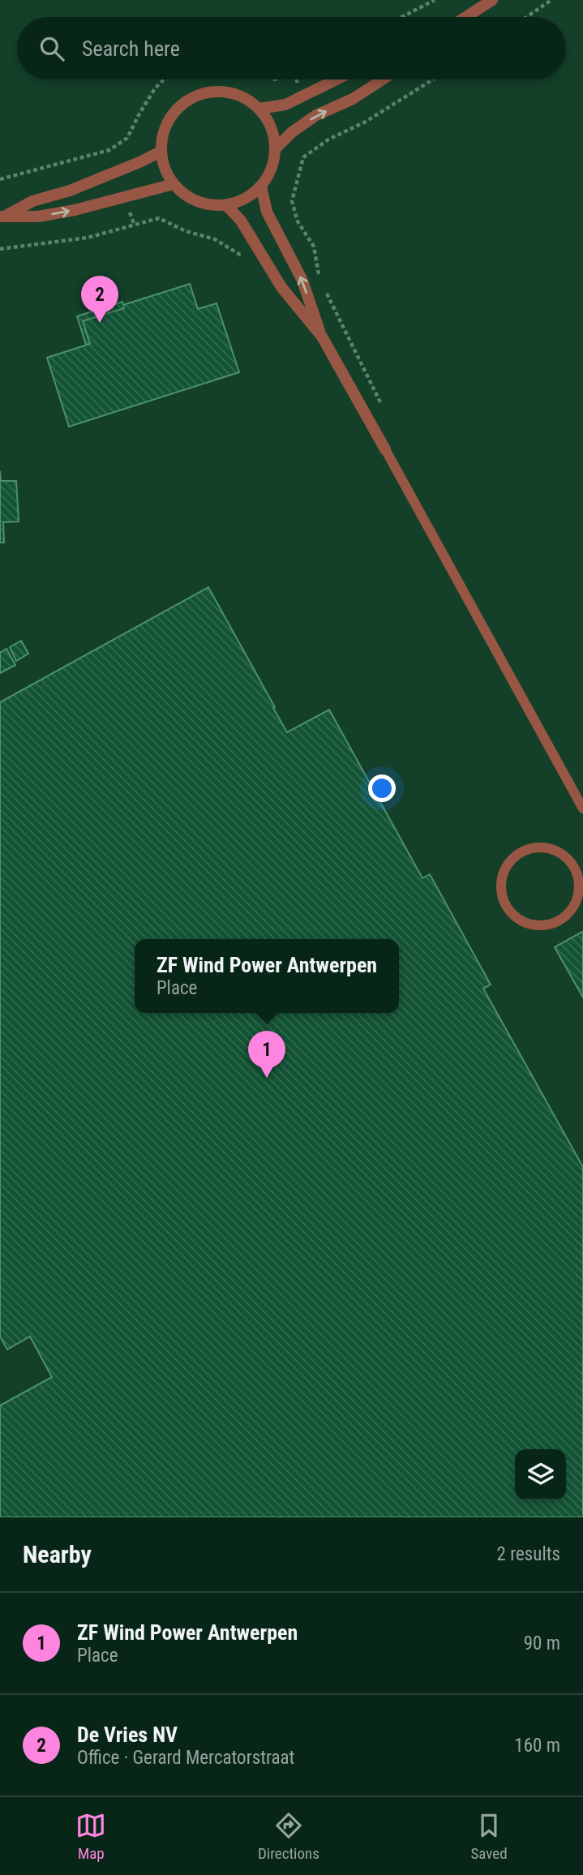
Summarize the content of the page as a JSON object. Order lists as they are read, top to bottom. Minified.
{"page":{"search":"Search here","pins":["2","1"],"popup":["ZF Wind Power Antwerpen","Place"],"heading":["Nearby","2 results"],"list":[{"mark":"1","name":"ZF Wind Power Antwerpen","note":"Place","value":"90 m"},{"mark":"2","name":"De Vries NV","note":"Office · Gerard Mercatorstraat","value":"160 m"}],"nav":["Map","Directions","Saved"]}}
